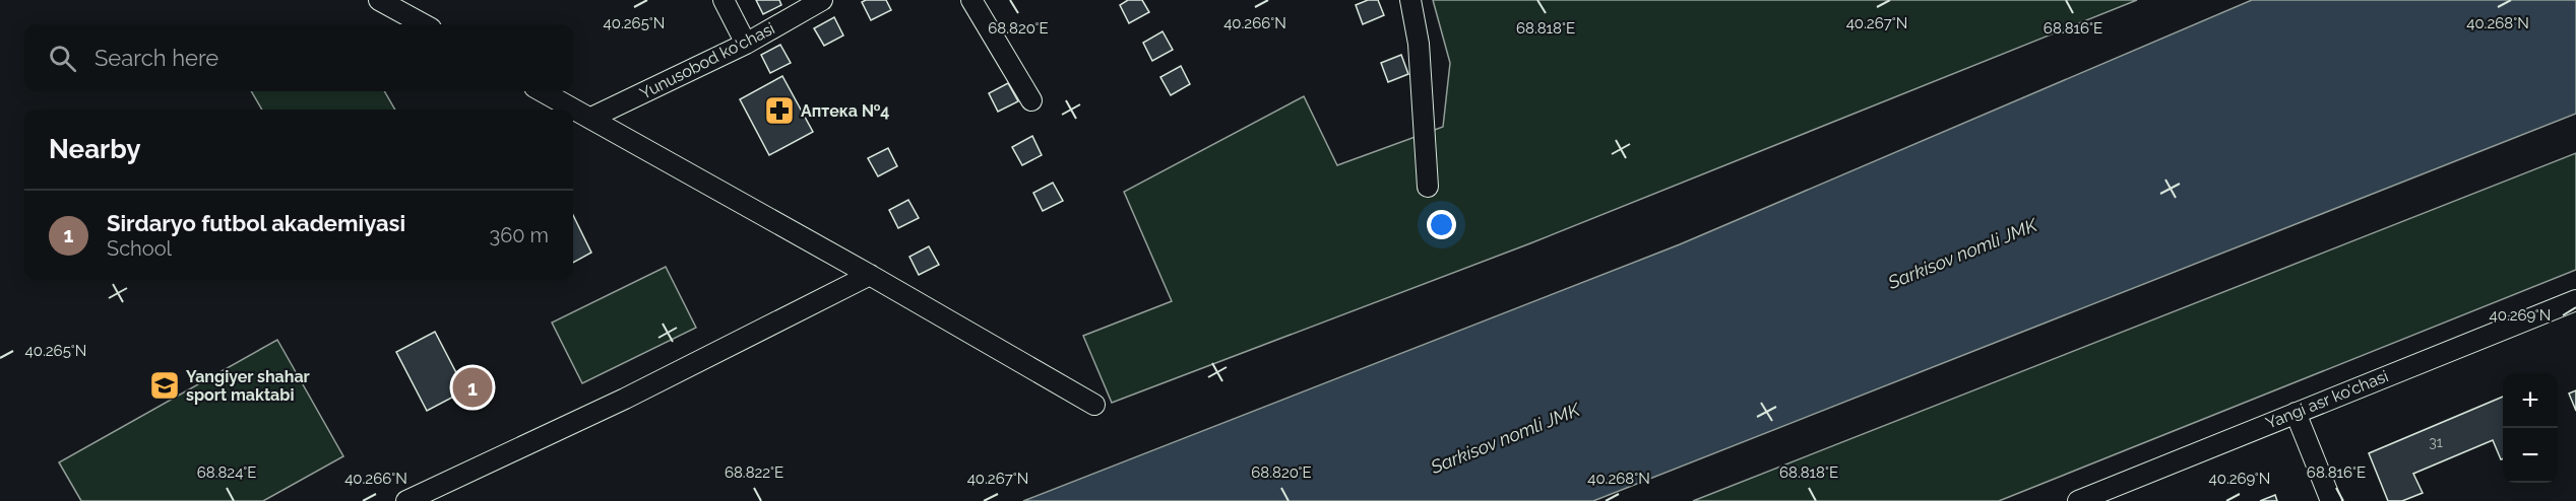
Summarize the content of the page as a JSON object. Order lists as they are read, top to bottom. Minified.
{"streets":{"street":["Yunusobod ko'chasi","Yangi asr ko'chasi"]},"water":["Sarkisov nomli JMK"],"places":{"pharmacy":["Аптека №4"],"school or university":["Yangiyer shahar sport maktabi"]},"house_numbers":["31"],"page":{"search":"Search here","heading":"Nearby","list":[{"mark":"1","name":"Sirdaryo futbol akademiyasi","note":"School","value":"360 m"}],"pins":"1","map_buttons":["+","−"]},"coordinates":["40.266°N","40.267°N","40.268°N","40.265°N","68.820°E","68.818°E","68.816°E","40.269°N","68.824°E","68.822°E"]}
